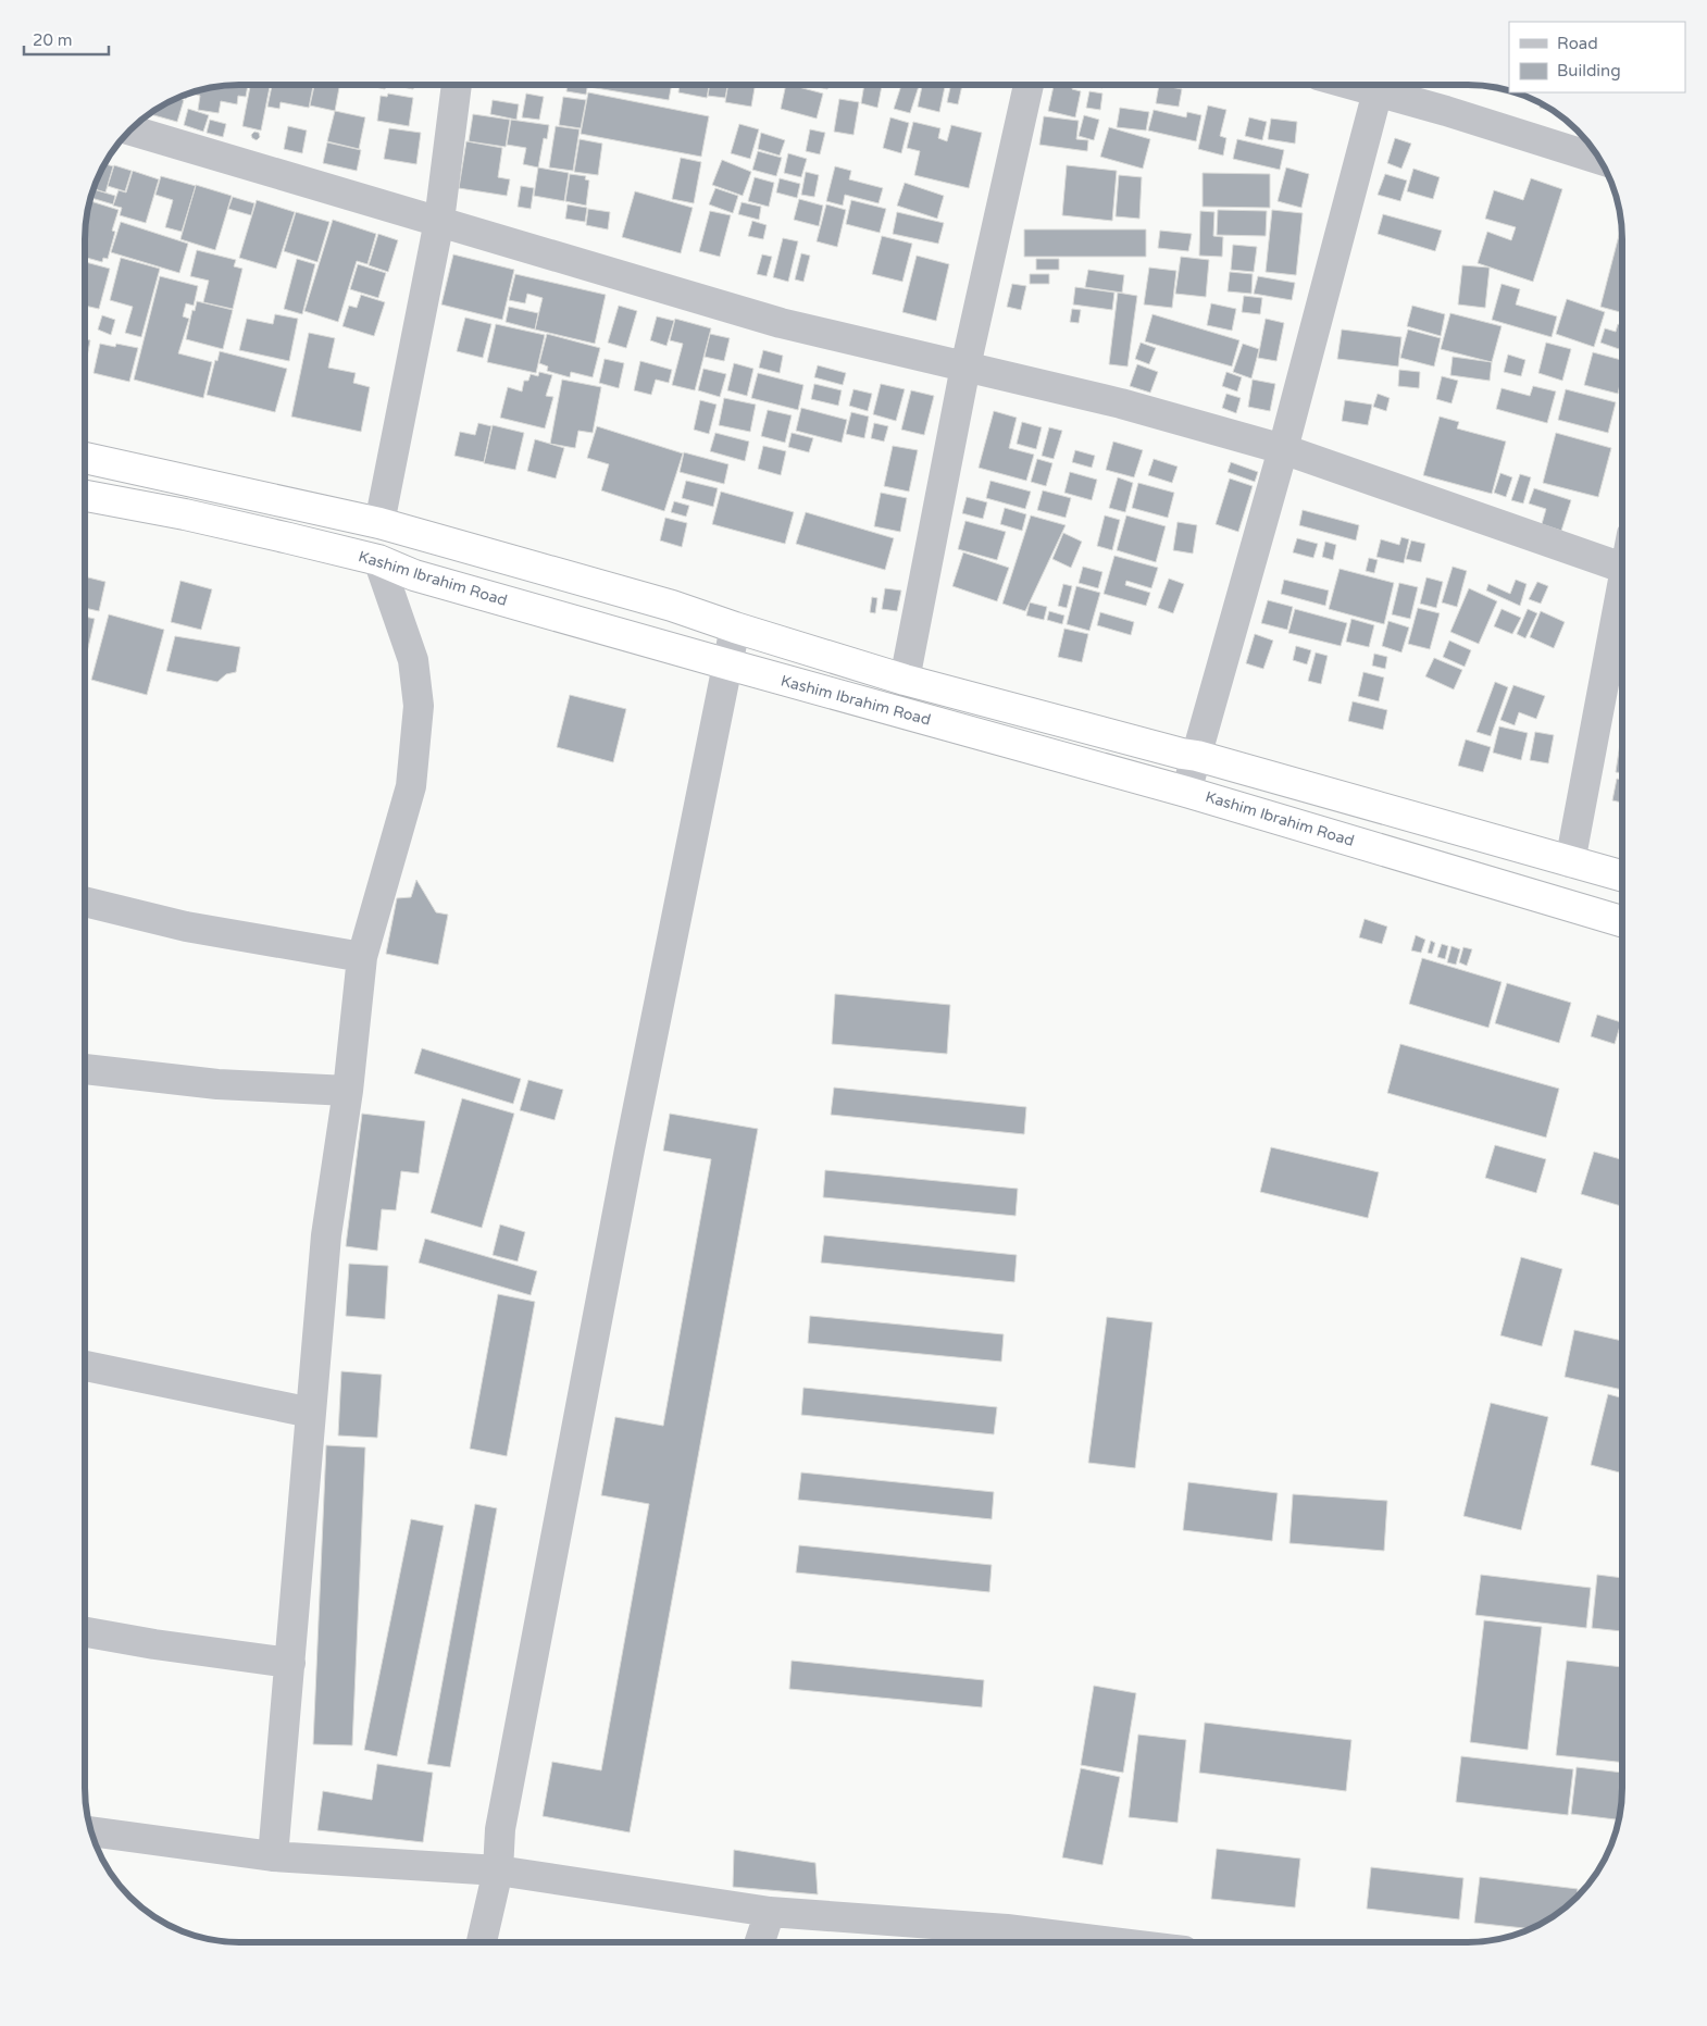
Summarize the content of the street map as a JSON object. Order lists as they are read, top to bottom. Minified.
{"streets":{"highway":["Kashim Ibrahim Road"]},"legend":["Road","Building"],"scale_bar":"20 m"}
